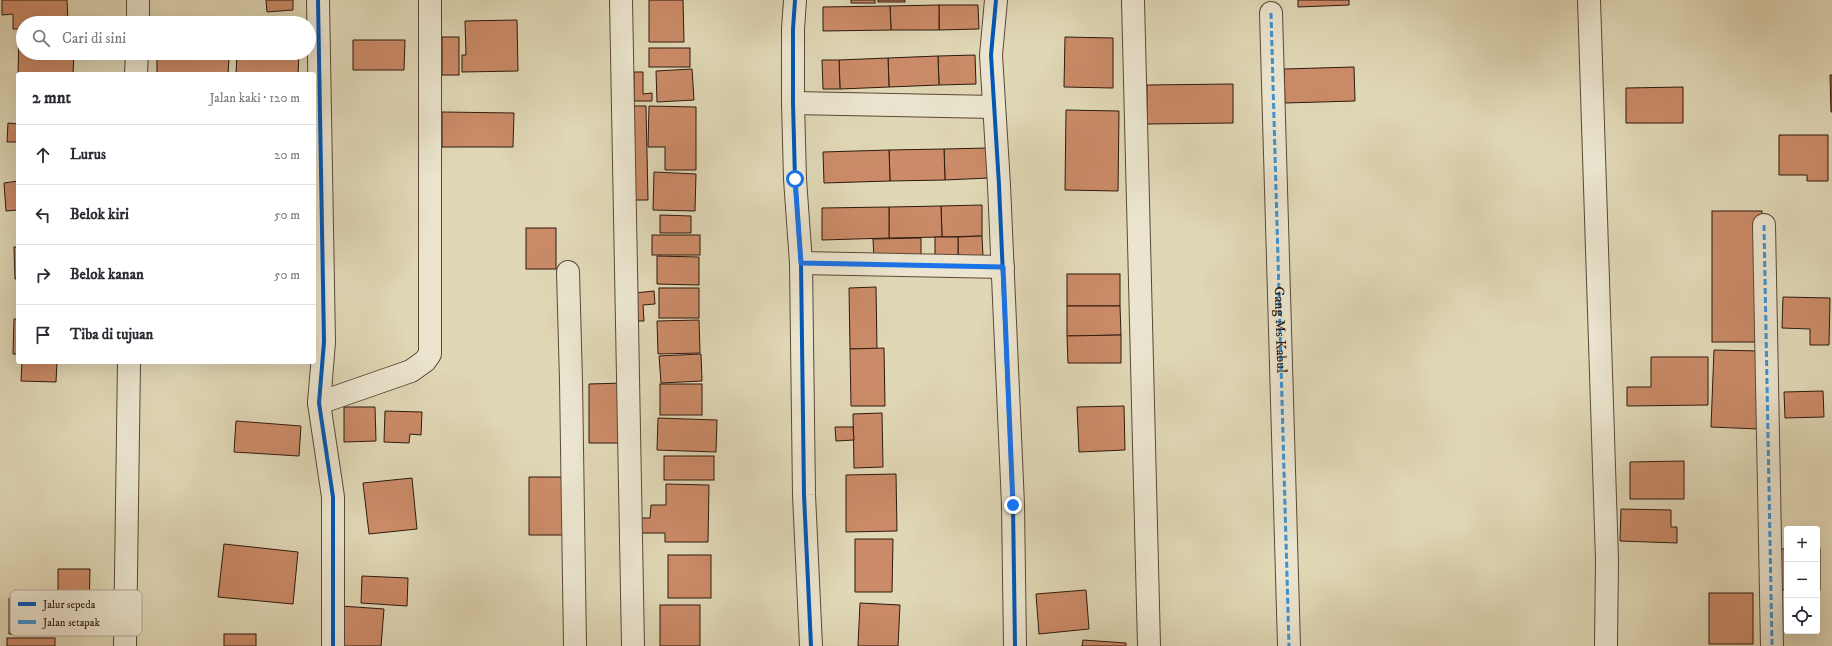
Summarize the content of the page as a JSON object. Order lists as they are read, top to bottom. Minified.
{"streets":{"street":["Gang Ms Kabul"]},"legend":["Jalur sepeda","Jalan setapak"],"page":{"search":"Cari di sini","heading":["2 mnt","Jalan kaki · 120 m"],"list":[["Lurus","20 m"],["Belok kiri","50 m"],["Belok kanan","50 m"],"Tiba di tujuan"],"map_buttons":["+","−"]}}
